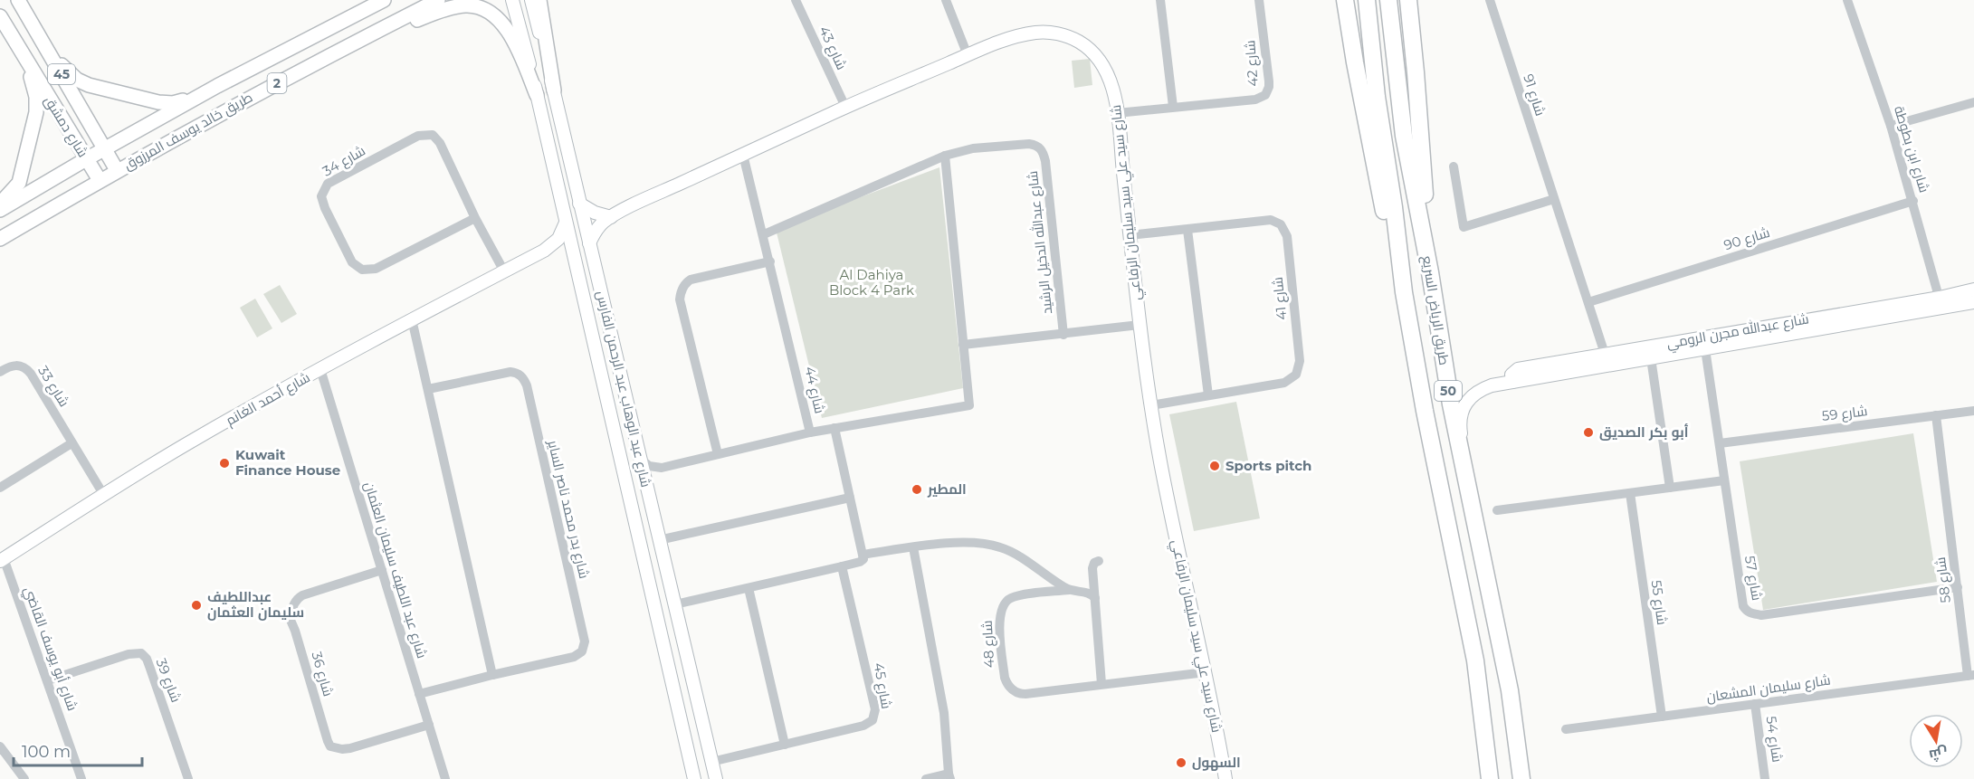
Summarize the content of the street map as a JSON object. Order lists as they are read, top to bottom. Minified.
{"streets":{"highway":["طريق الرياض السريع","50"],"main road":["45","2","شارع دمشق","طريق خالد يوسف المرزوق"],"street":["شارع 43","شارع 42","شارع 91","شارع ابن بطوطة","شارع 34","شارع سيد علي سيد سليمان الرفاعي","شارع 90","شارع عبدالله الدخيل الرشيد","شارع 41","شارع عبدالله مجرن الرومي","شارع 33","شارع عبد الوهاب عبد الرحمن الفارس","شارع 44","شارع أحمد الغانم","شارع 59","شارع بدر محمد ناصر الساير","شارع عبد اللطيف سليمان العثمان","شارع 57","شارع 58","شارع 55","شارع 48","شارع أبو يوسف القاضي","شارع 36","شارع 39","شارع 45","شارع سليمان المشعان","شارع 54"]},"crossings":[["شارع 43","شارع سيد علي سيد سليمان الرفاعي"],["شارع 42","شارع سيد علي سيد سليمان الرفاعي"],["شارع 91","شارع 90"],["شارع 91","شارع عبدالله مجرن الرومي"],["شارع دمشق","طريق خالد يوسف المرزوق"],["شارع ابن بطوطة","شارع 90"],["شارع ابن بطوطة","شارع عبدالله مجرن الرومي"],["شارع 34","شارع أحمد الغانم"],["شارع سيد علي سيد سليمان الرفاعي","شارع 41"],["شارع سيد علي سيد سليمان الرفاعي","شارع عبد الوهاب عبد الرحمن الفارس"],["شارع سيد علي سيد سليمان الرفاعي","شارع 44"],["شارع سيد علي سيد سليمان الرفاعي","شارع 48"],["شارع عبدالله الدخيل الرشيد","شارع 44"],["طريق الرياض السريع","شارع عبدالله مجرن الرومي"],["شارع عبدالله مجرن الرومي","شارع 57"],["شارع 33","شارع أحمد الغانم"],["شارع عبد الوهاب عبد الرحمن الفارس","شارع أحمد الغانم"],["شارع عبد الوهاب عبد الرحمن الفارس","شارع 45"],["شارع أحمد الغانم","شارع عبد اللطيف سليمان العثمان"],["شارع أحمد الغانم","شارع أبو يوسف القاضي"],["شارع 59","شارع 57"],["شارع 59","شارع 58"],["شارع بدر محمد ناصر الساير","شارع عبد اللطيف سليمان العثمان"],["شارع عبد اللطيف سليمان العثمان","شارع 36"],["شارع 57","شارع 58"],["شارع 58","شارع سليمان المشعان"],["شارع 55","شارع سليمان المشعان"],["شارع أبو يوسف القاضي","شارع 39"],["شارع سليمان المشعان","شارع 54"]],"parks":["Al Dahiya Block 4 Park"],"places":["أبو بكر الصديق","Kuwait Finance House","Sports pitch","المطير","عبداللطيف سليمان العثمان","السهول"],"scale_bar":"100 m","north":"bottom"}
